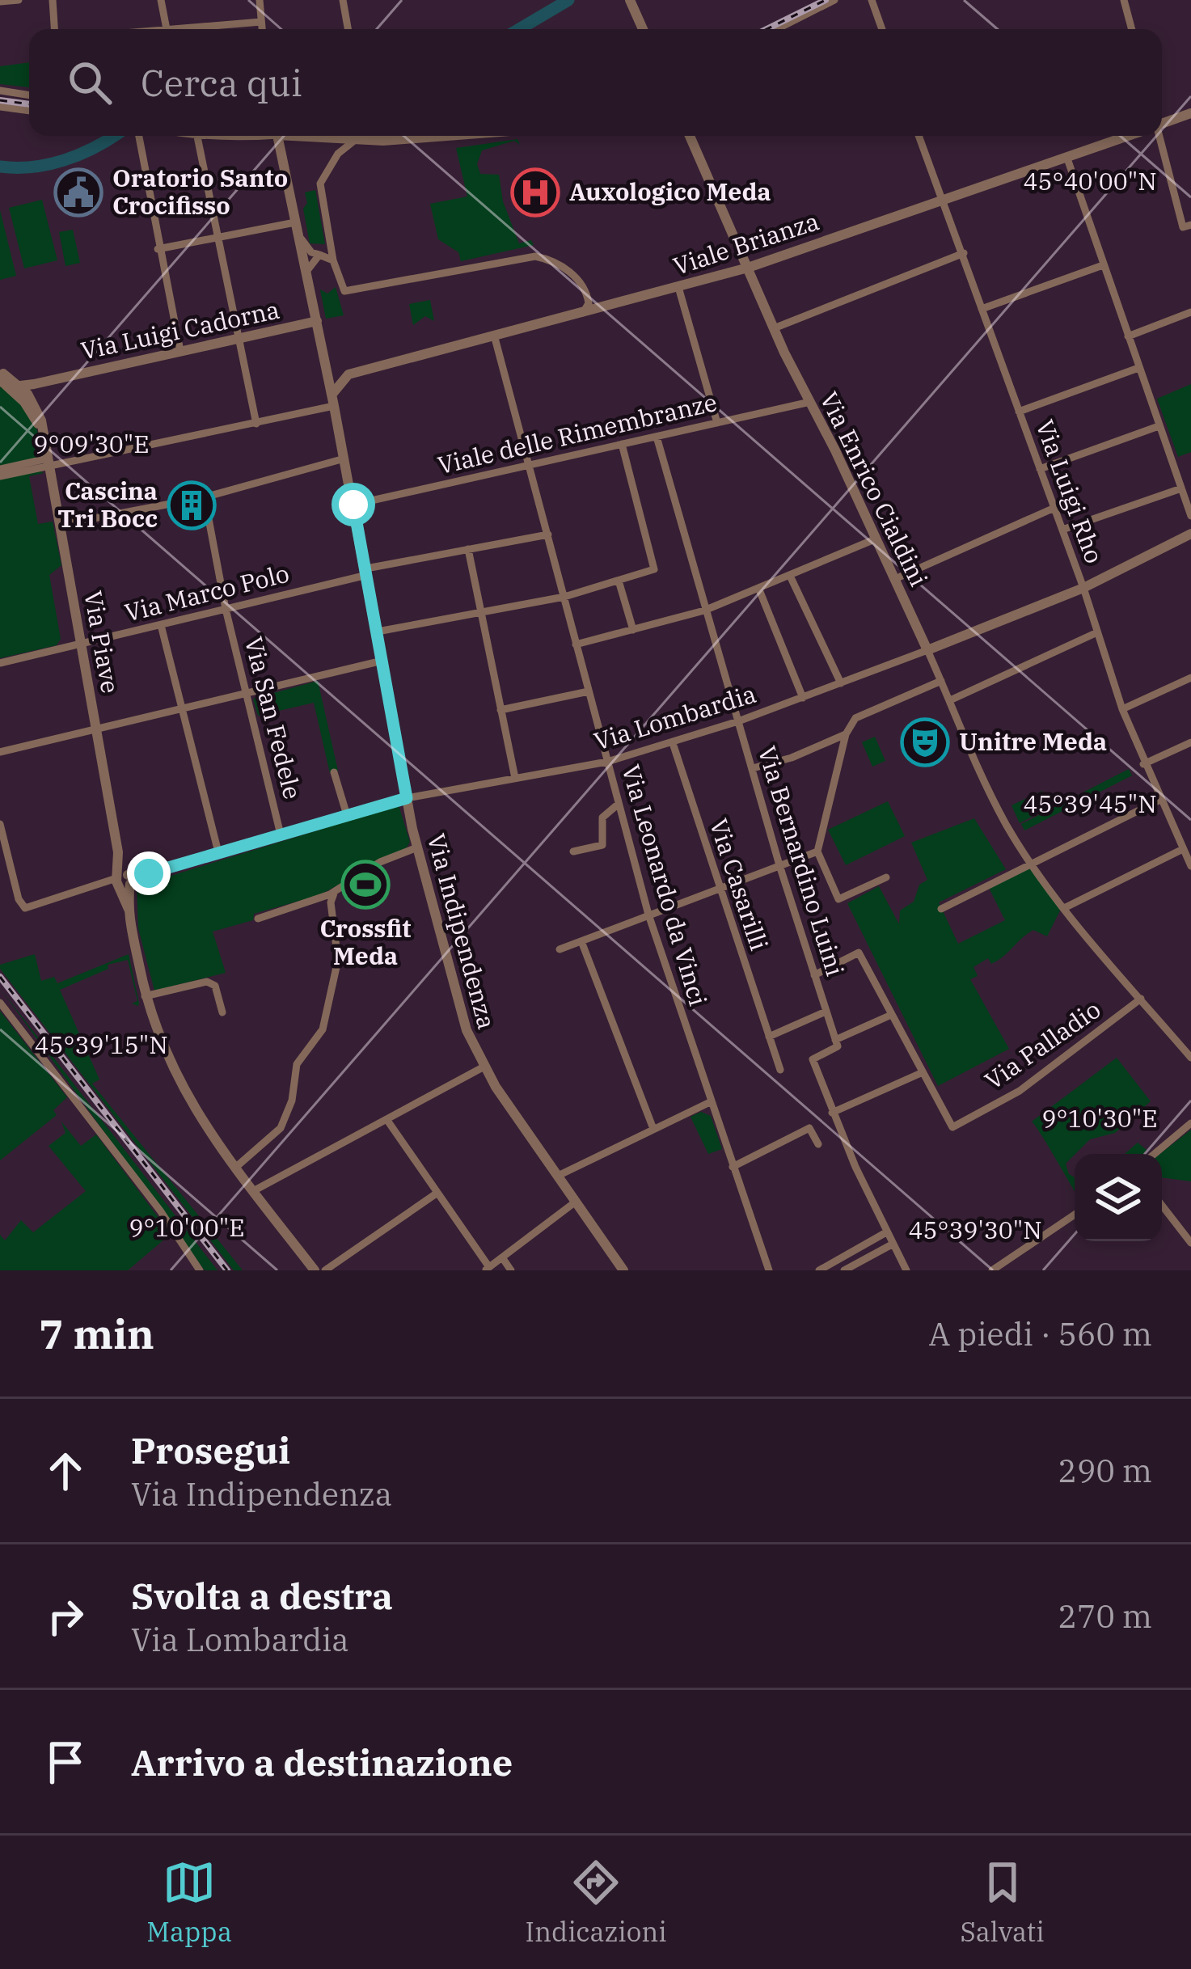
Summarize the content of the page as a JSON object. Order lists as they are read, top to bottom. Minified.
{"streets":{"street":["Viale Brianza","Via Luigi Cadorna","Viale delle Rimembranze","Via Enrico Cialdini","Via Luigi Rho","Via Marco Polo","Via Piave","Via San Fedele","Via Lombardia","Via Bernardino Luini","Via Casarilli","Via Leonardo da Vinci","Via Indipendenza","Via Palladio"]},"crossings":[["Viale Brianza","Via Enrico Cialdini"],["Viale Brianza","Via Luigi Rho"],["Viale Brianza","Via Leonardo da Vinci"],["Viale Brianza","Via Indipendenza"],["Via Luigi Cadorna","Via Piave"],["Via Luigi Cadorna","Via Indipendenza"],["Viale delle Rimembranze","Via Enrico Cialdini"],["Viale delle Rimembranze","Via Bernardino Luini"],["Viale delle Rimembranze","Via Leonardo da Vinci"],["Viale delle Rimembranze","Via Indipendenza"],["Via Enrico Cialdini","Via Lombardia"],["Via Enrico Cialdini","Via Palladio"],["Via Luigi Rho","Via Lombardia"],["Via Marco Polo","Via Piave"],["Via Marco Polo","Via San Fedele"],["Via Marco Polo","Via Leonardo da Vinci"],["Via Marco Polo","Via Indipendenza"],["Via Piave","Via Lombardia"],["Via San Fedele","Via Lombardia"],["Via Lombardia","Via Bernardino Luini"],["Via Lombardia","Via Casarilli"],["Via Lombardia","Via Leonardo da Vinci"],["Via Lombardia","Via Indipendenza"]],"places":{"public building":["Oratorio Santo Crocifisso"],"hospital":["Auxologico Meda"],"building":["Cascina Tri Bocc"],"theatre":["Unitre Meda"],"sports":["Crossfit Meda"]},"page":{"search":"Cerca qui","heading":["7 min","A piedi · 560 m"],"list":[["Prosegui","Via Indipendenza","290 m"],["Svolta a destra","Via Lombardia","270 m"],"Arrivo a destinazione"],"nav":["Mappa","Indicazioni","Salvati"]},"coordinates":["45°40'00\"N","9°09'30\"E","45°39'45\"N","45°39'15\"N","9°10'30\"E","9°10'00\"E","45°39'30\"N"]}
